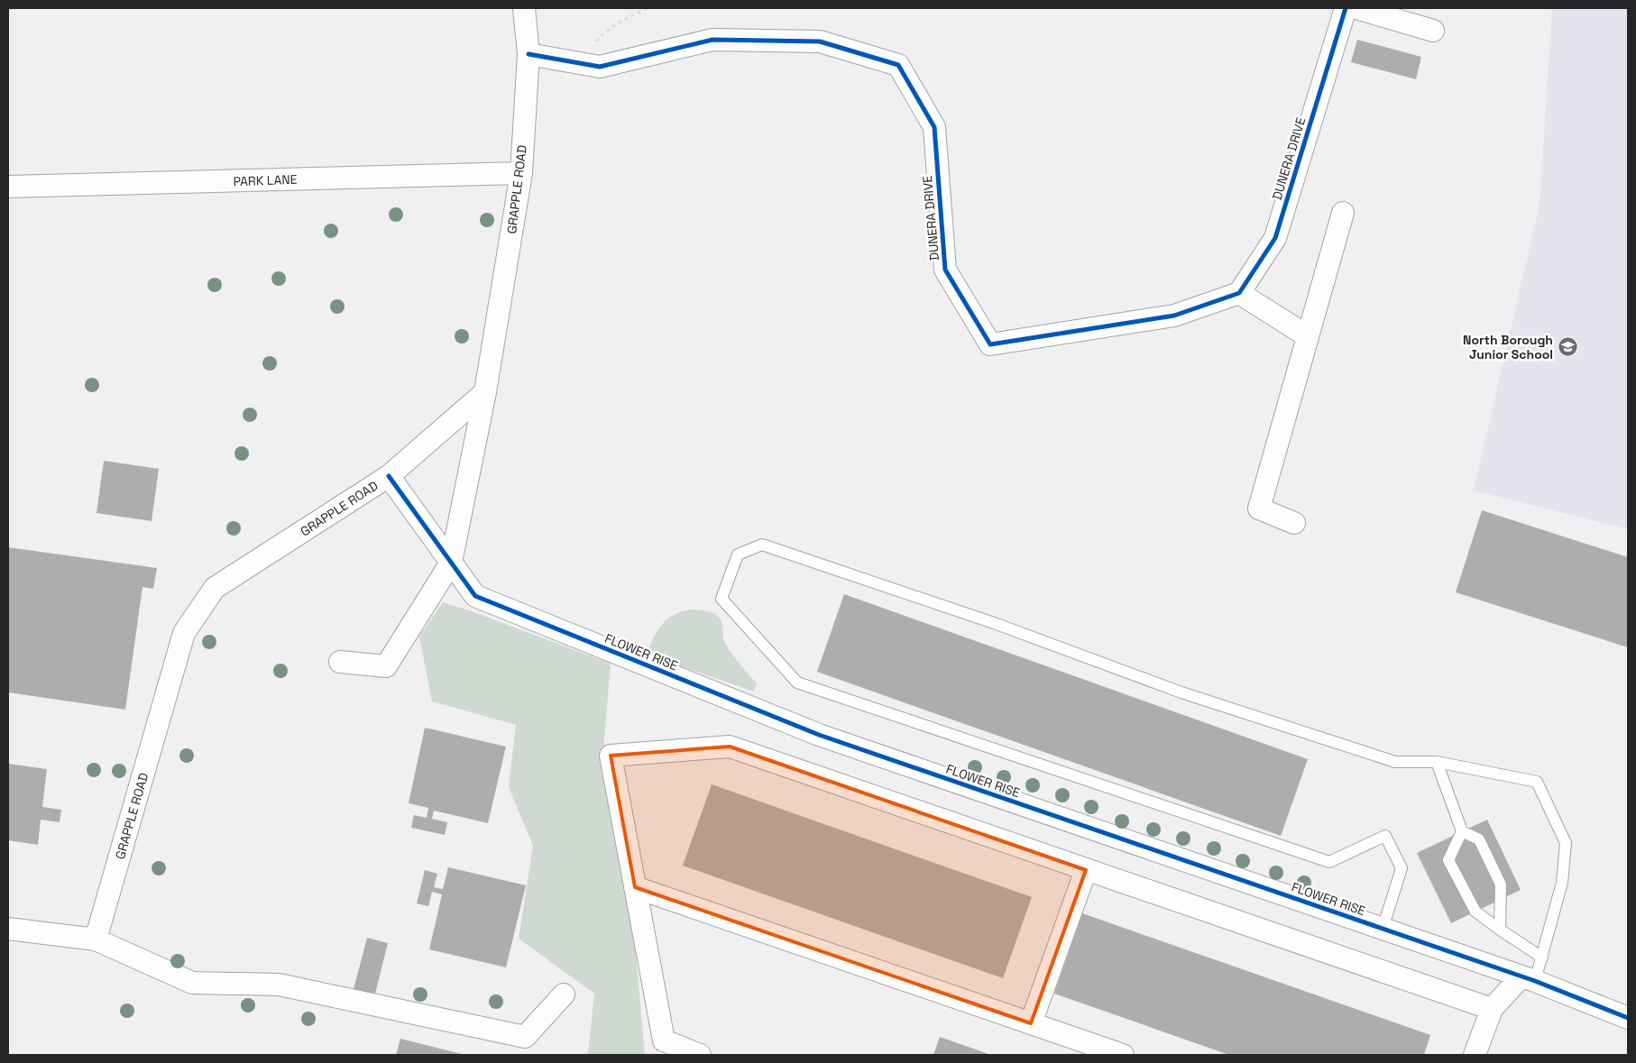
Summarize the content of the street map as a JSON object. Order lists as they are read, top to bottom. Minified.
{"streets":{"street":["DUNERA DRIVE","PARK LANE","GRAPPLE ROAD","FLOWER RISE"]},"crossings":[["DUNERA DRIVE","GRAPPLE ROAD"],["PARK LANE","GRAPPLE ROAD"],["GRAPPLE ROAD","FLOWER RISE"]],"places":{"school or university":["North Borough Junior School"]}}
